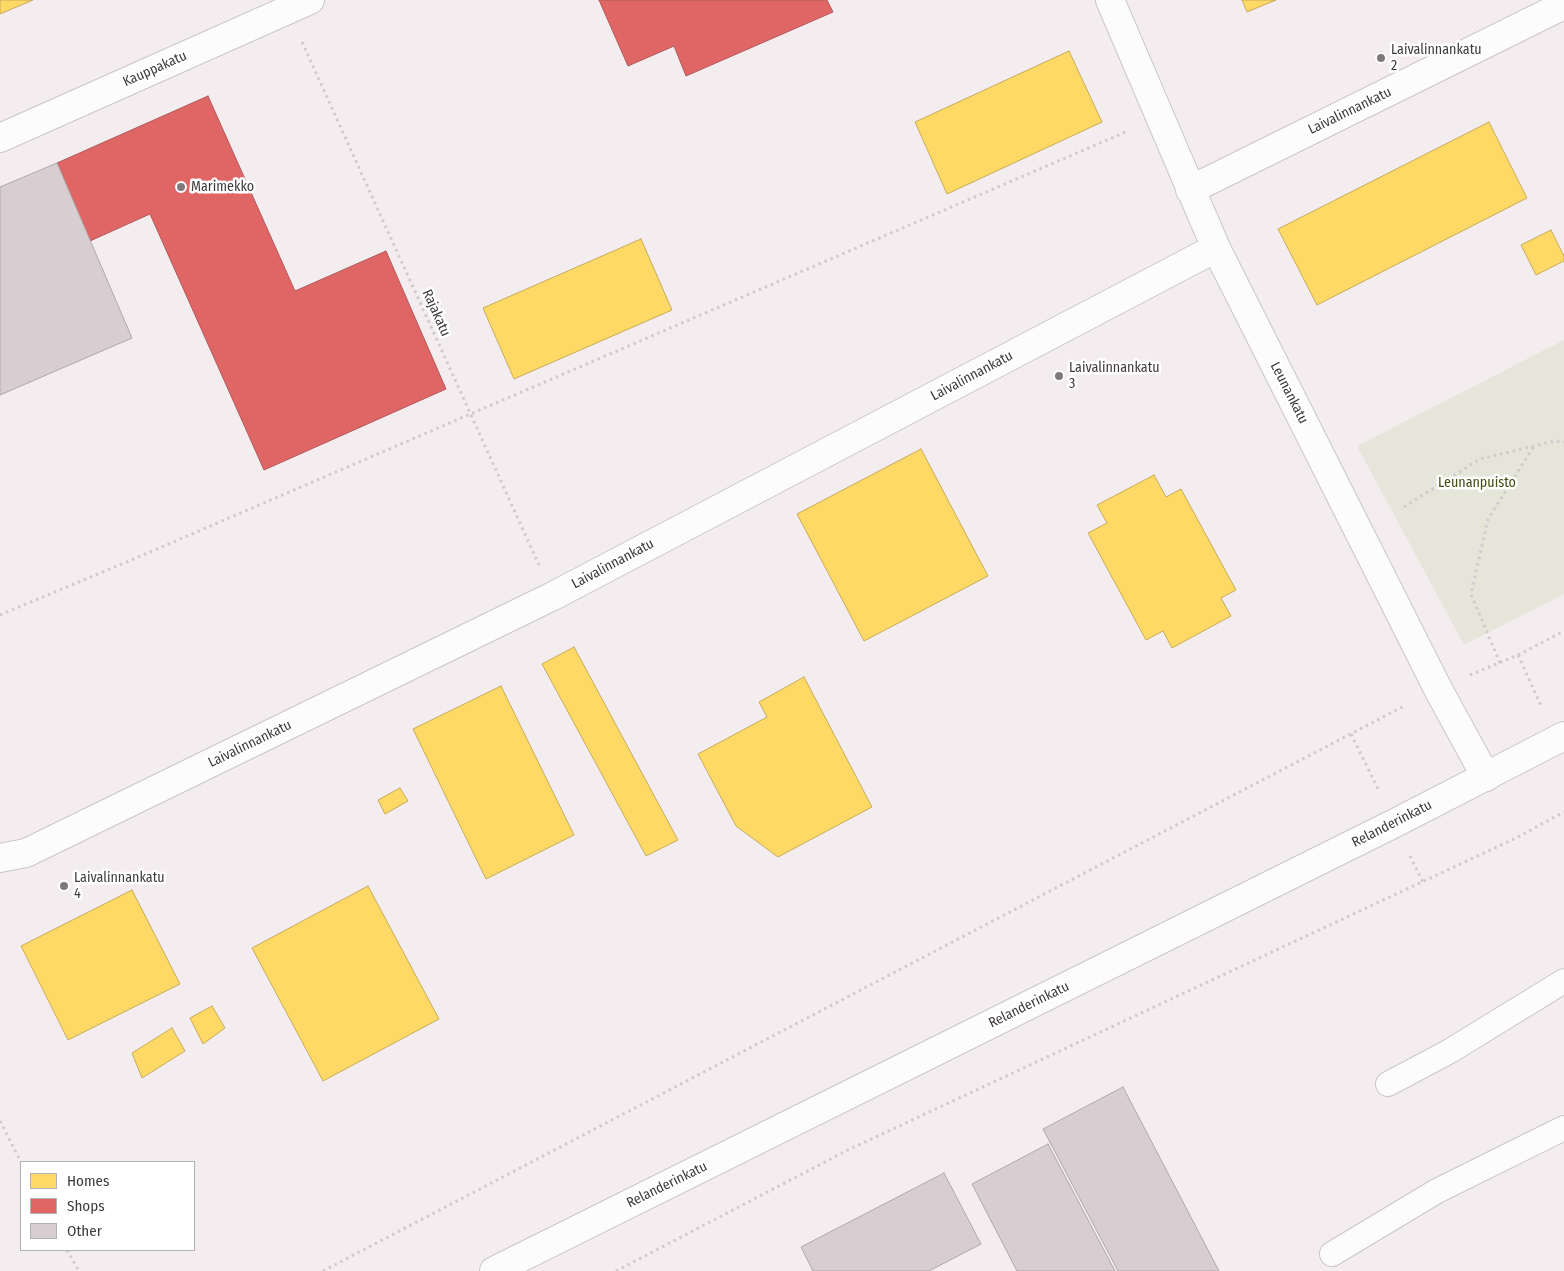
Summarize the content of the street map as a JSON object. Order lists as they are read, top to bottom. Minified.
{"streets":{"street":["Kauppakatu","Laivalinnankatu","Leunankatu","Relanderinkatu"],"path":["Rajakatu"]},"crossings":[["Kauppakatu","Rajakatu"],["Laivalinnankatu","Rajakatu"],["Laivalinnankatu","Leunankatu"],["Leunankatu","Relanderinkatu"]],"parks":["Leunanpuisto"],"places":["Laivalinnankatu 2","Marimekko","Laivalinnankatu 3","Laivalinnankatu 4"],"legend":["Homes","Shops","Other"]}
